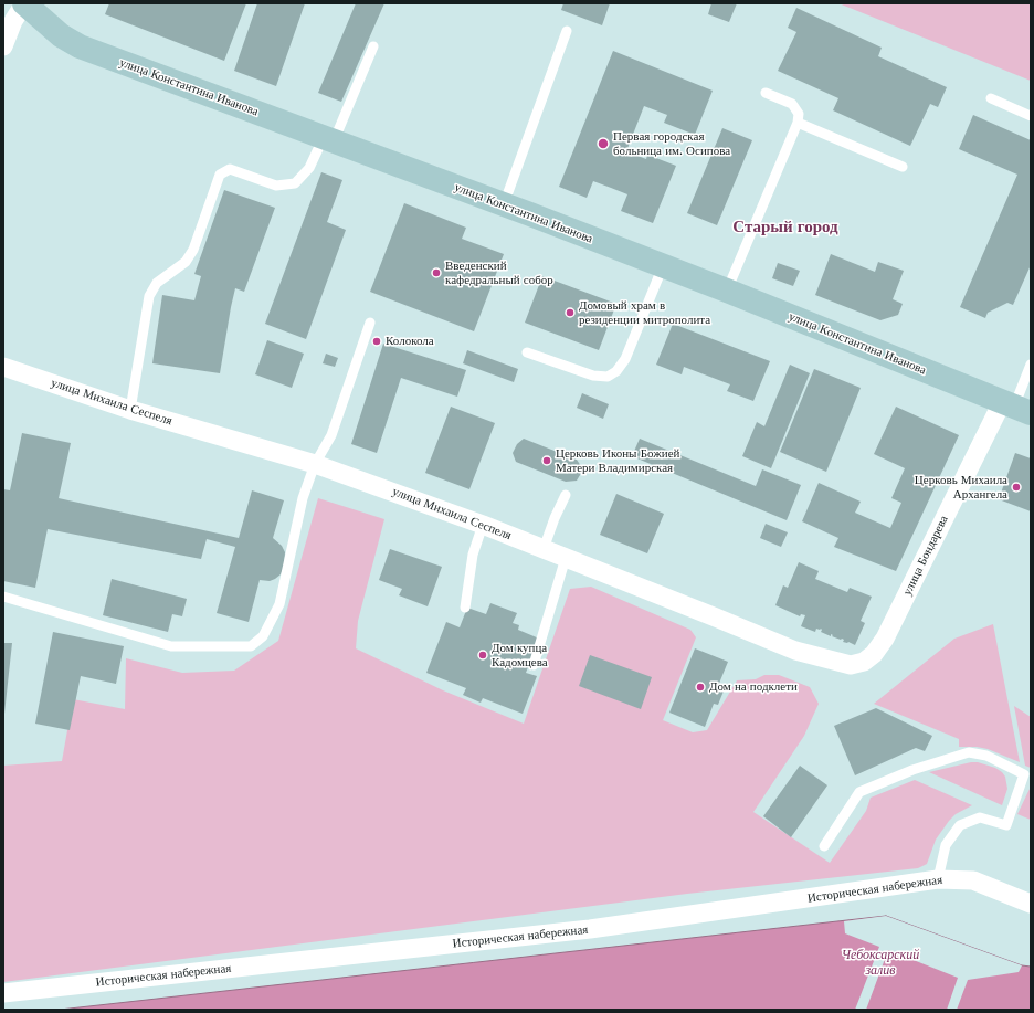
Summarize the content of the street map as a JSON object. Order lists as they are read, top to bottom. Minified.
{"streets":{"street":["улица Константина Иванова","улица Михаила Сеспеля","улица Бондарева","Историческая набережная"]},"crossings":[["улица Константина Иванова","улица Бондарева"],["улица Михаила Сеспеля","улица Бондарева"]],"districts":["Старый город"],"water":["Чебоксарский залив"],"places":["Первая городская больница им. Осипова","Введенский кафедральный собор","Домовый храм в резиденции митрополита","Колокола","Церковь Иконы Божией Матери Владимирская","Церковь Михаила Архангела","Дом купца Кадомцева","Дом на подклети"]}
